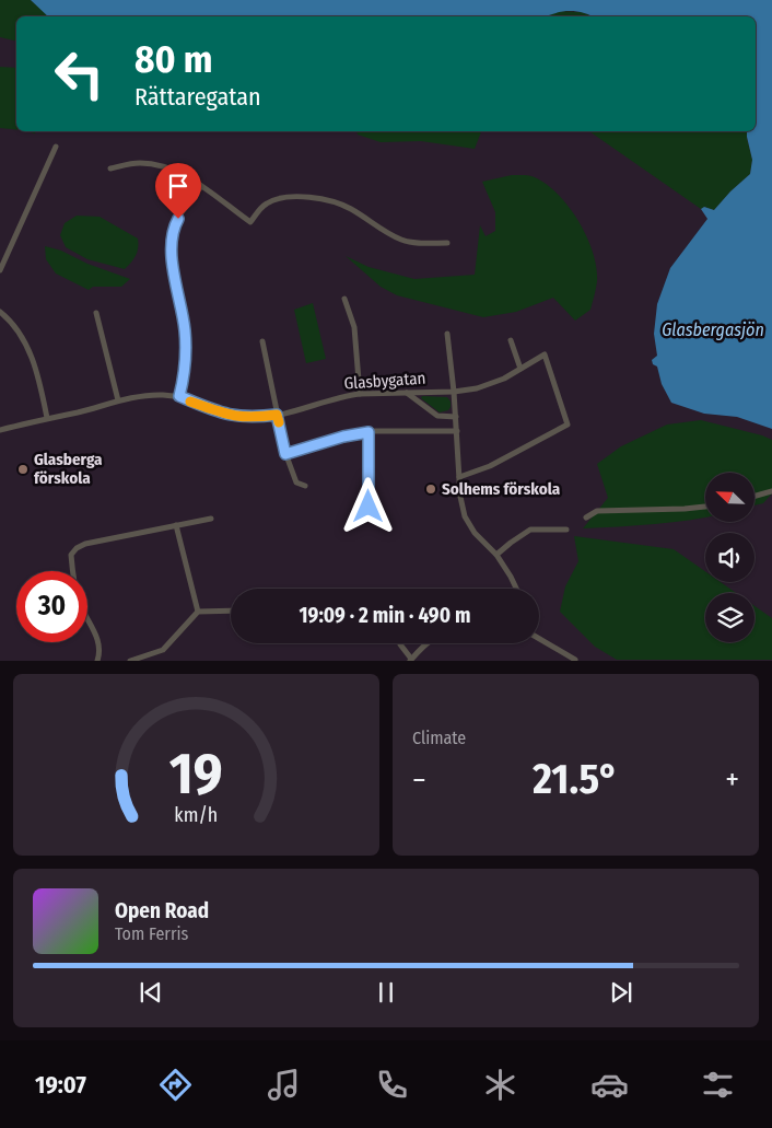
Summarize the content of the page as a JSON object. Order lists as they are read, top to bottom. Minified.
{"streets":{"street":["Glasbygatan"]},"water":["Glasbergasjön"],"places":["Glasberga förskola","Solhems förskola"],"north":"top left","page":{"turn":["80 m","Rättaregatan"],"limit":"30","trip":"19:09 · 2 min · 490 m","tile":"Climate","heat":["−","21.5°","+"],"song":["Open Road","Tom Ferris"],"tabs":"19:07","gauge":["19","km/h"]}}
